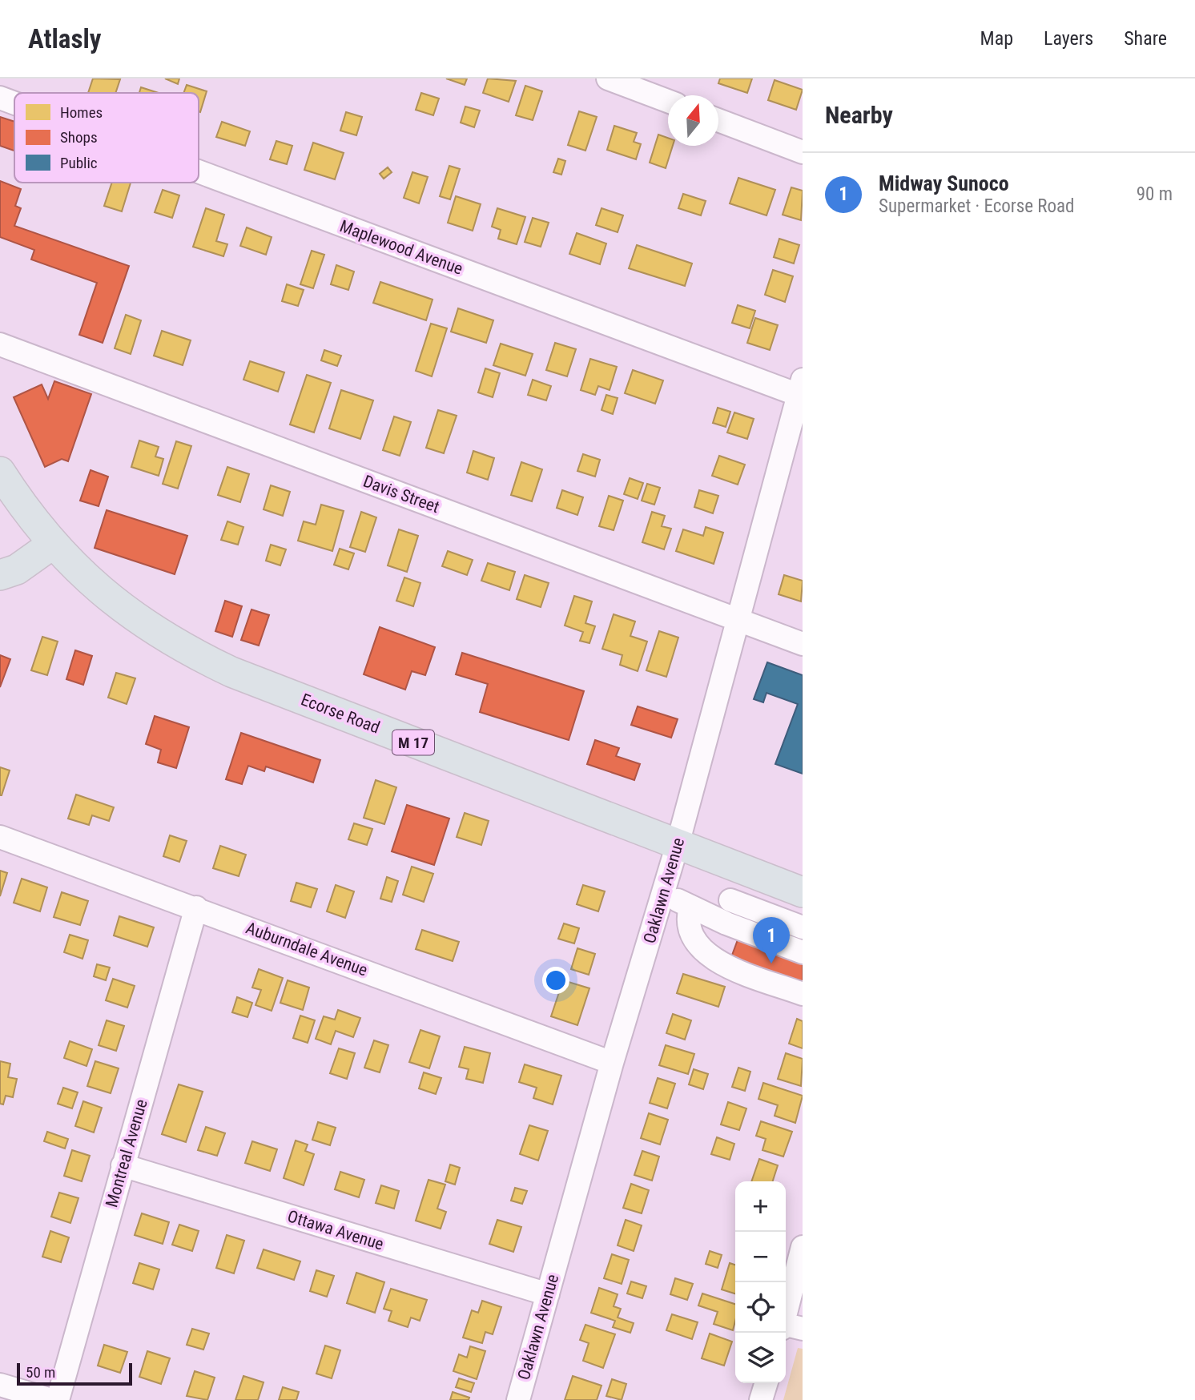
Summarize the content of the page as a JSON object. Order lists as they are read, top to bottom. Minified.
{"streets":{"main road":["Ecorse Road","M 17"],"street":["Maplewood Avenue","Davis Street","Oaklawn Avenue","Auburndale Avenue","Montreal Avenue","Ottawa Avenue"]},"crossings":[["Maplewood Avenue","Oaklawn Avenue"],["Davis Street","Oaklawn Avenue"],["Ecorse Road","Oaklawn Avenue"],["Oaklawn Avenue","Auburndale Avenue"],["Oaklawn Avenue","Ottawa Avenue"],["Auburndale Avenue","Montreal Avenue"],["Montreal Avenue","Ottawa Avenue"]],"legend":["Homes","Shops","Public"],"scale_bar":"50 m","north":"top","page":{"header":"Atlasly","nav":["Map","Layers","Share"],"heading":"Nearby","list":[{"mark":"1","name":"Midway Sunoco","note":"Supermarket · Ecorse Road","value":"90 m"}],"pins":"1","map_buttons":["+","−"],"scale":"50 m"}}
